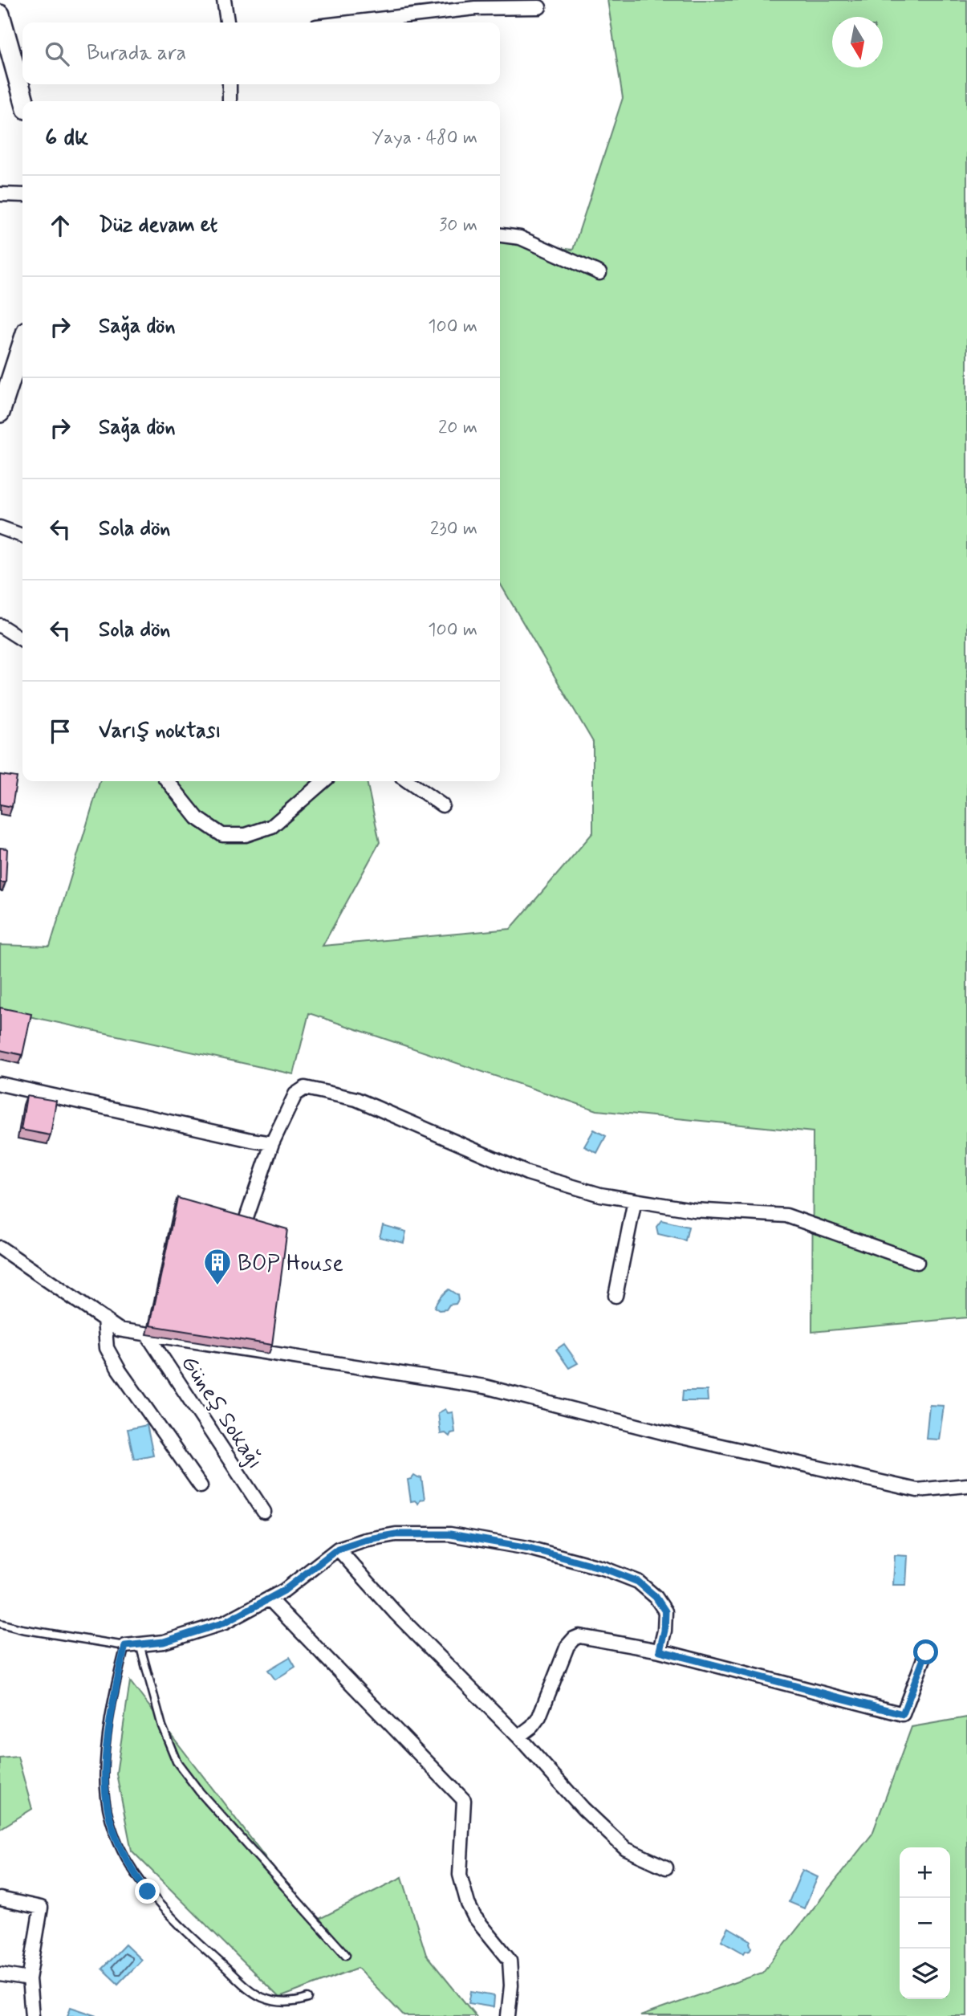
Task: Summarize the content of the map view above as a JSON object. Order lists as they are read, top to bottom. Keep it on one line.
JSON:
{"streets":{"street":["Güneş Sokağı"]},"places":{"building":["BOP House"]},"north":"bottom","page":{"search":"Burada ara","heading":["6 dk","Yaya · 480 m"],"list":[["Düz devam et","30 m"],["Sağa dön","100 m"],["Sağa dön","20 m"],["Sola dön","230 m"],["Sola dön","100 m"],"Varış noktası"],"map_buttons":["+","−"]}}
